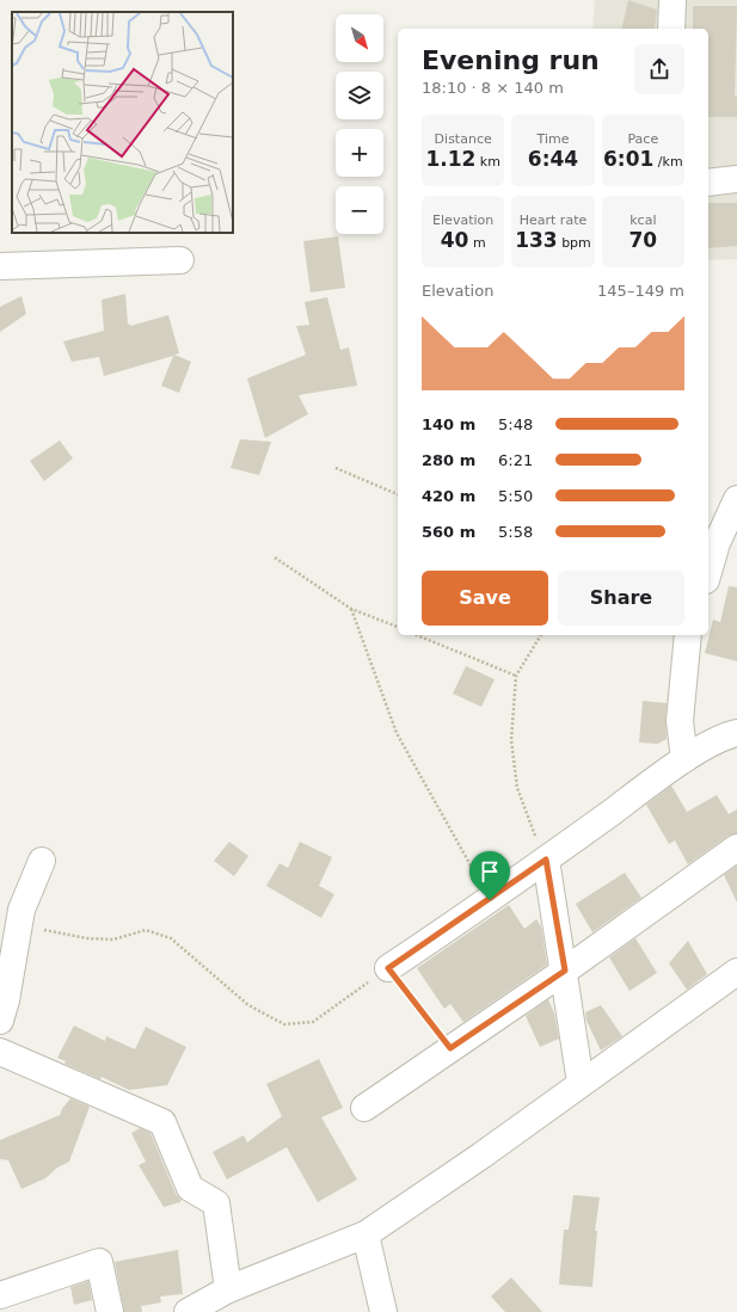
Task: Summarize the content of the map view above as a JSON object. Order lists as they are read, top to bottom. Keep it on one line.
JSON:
{"north":"bottom right","page":{"map_buttons":["+","−"],"heading":["Evening run","18:10 · 8 × 140 m"],"stats":[["Distance","1.12 km"],["Time","6:44"],["Pace","6:01 /km"],["Elevation","40 m"],["Heart rate","133 bpm"],["kcal","70"]],"chart":["Elevation","145–149 m"],"list":[{"name":"140 m","note":"5:48"},{"name":"280 m","note":"6:21"},{"name":"420 m","note":"5:50"},{"name":"560 m","note":"5:58"}],"buttons":["Save","Share"]}}
